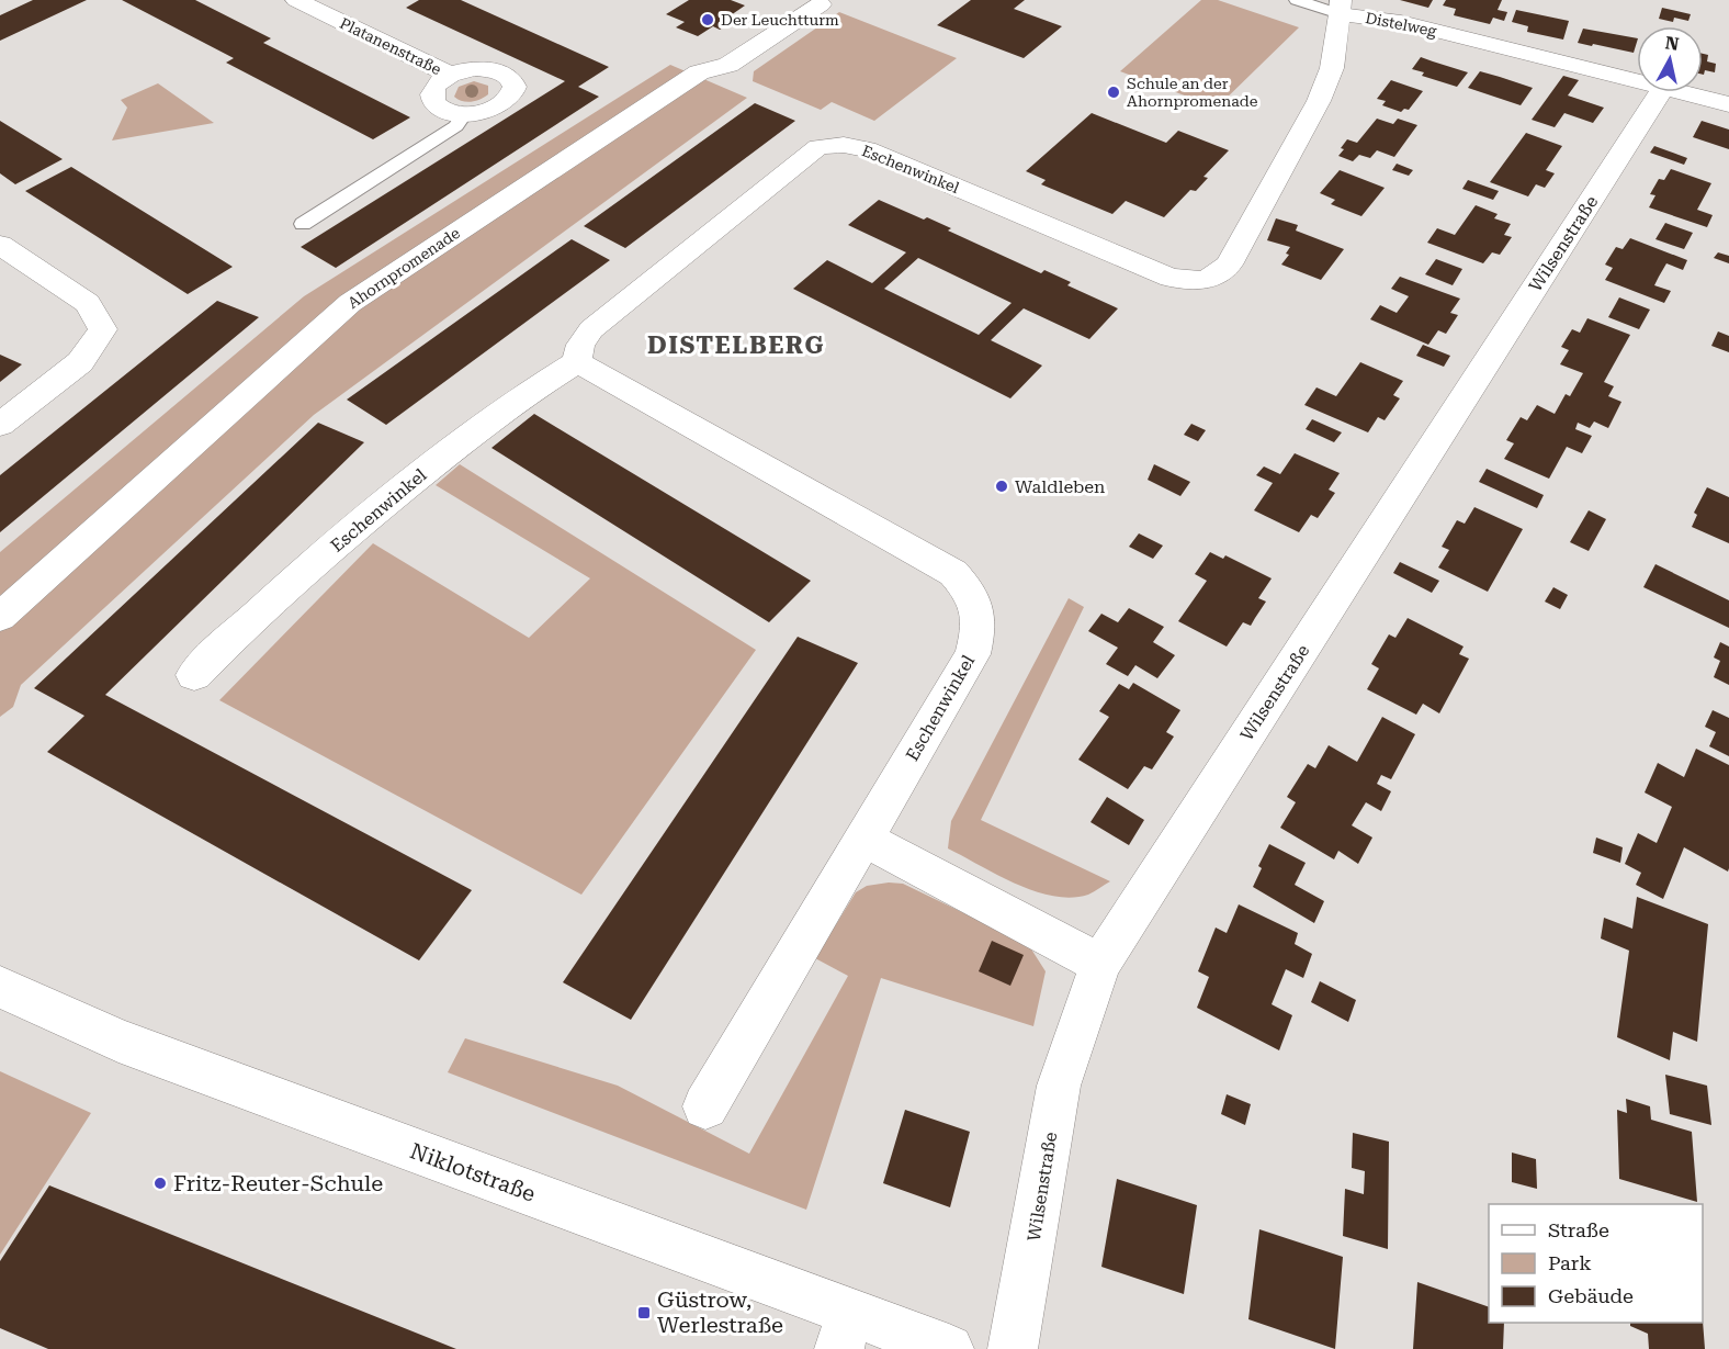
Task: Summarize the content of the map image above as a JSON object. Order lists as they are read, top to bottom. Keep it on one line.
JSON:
{"streets":{"street":["Distelweg","Platanenstraße","Eschenwinkel","Wilsenstraße","Ahornpromenade","Niklotstraße"]},"crossings":[["Distelweg","Eschenwinkel"]],"districts":["DISTELBERG"],"places":{"other":["Der Leuchtturm","Schule an der Ahornpromenade","Waldleben","Fritz-Reuter-Schule"],"transit":["Güstrow, Werlestraße"]},"legend":["Straße","Park","Gebäude"],"north":"top"}
